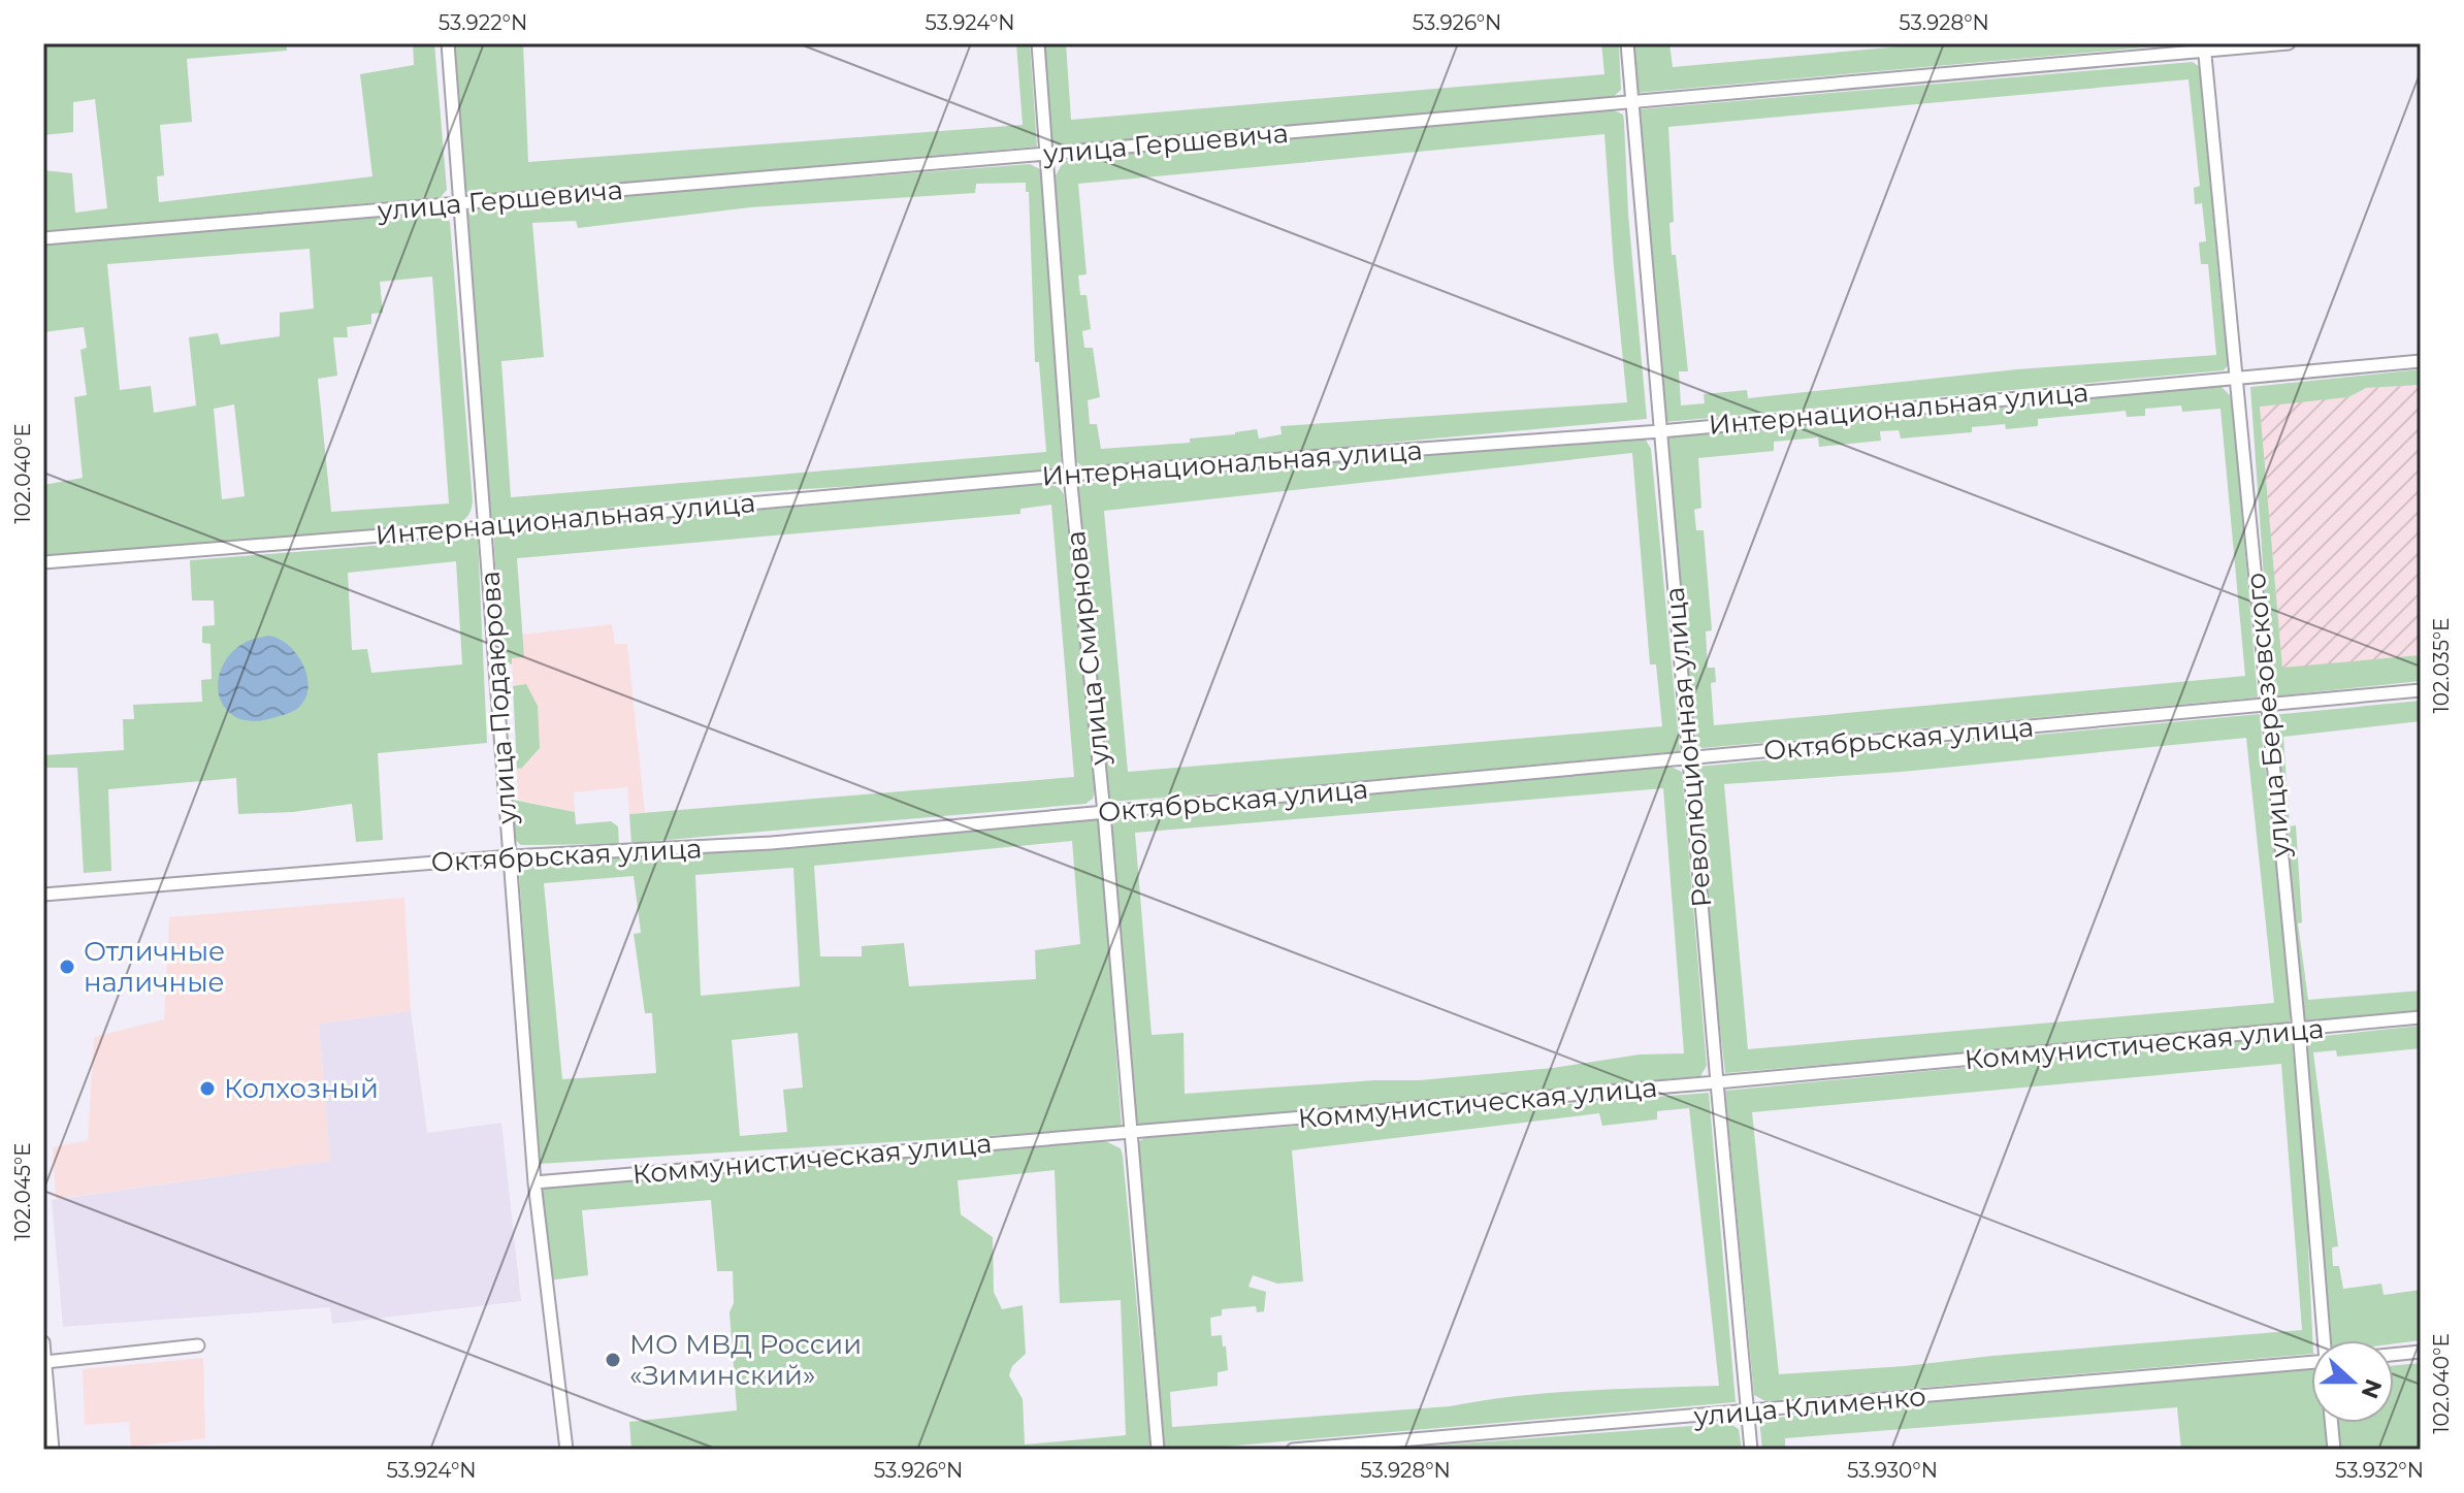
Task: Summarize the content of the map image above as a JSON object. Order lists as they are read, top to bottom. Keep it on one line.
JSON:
{"streets":{"street":["улица Гершевича","Интернациональная улица","улица Смирнова","улица Подаюрова","улица Березовского","Октябрьская улица","Революционная улица","Коммунистическая улица","улица Клименко"]},"crossings":[["улица Гершевича","улица Смирнова"],["улица Гершевича","улица Подаюрова"],["улица Гершевича","улица Березовского"],["улица Гершевича","Революционная улица"],["Интернациональная улица","улица Смирнова"],["Интернациональная улица","улица Подаюрова"],["Интернациональная улица","улица Березовского"],["Интернациональная улица","Революционная улица"],["улица Смирнова","Октябрьская улица"],["улица Смирнова","Коммунистическая улица"],["улица Подаюрова","Октябрьская улица"],["улица Подаюрова","Коммунистическая улица"],["улица Березовского","Октябрьская улица"],["улица Березовского","Коммунистическая улица"],["Октябрьская улица","Революционная улица"],["Революционная улица","Коммунистическая улица"],["Революционная улица","улица Клименко"]],"places":["Отличные наличные","Колхозный","МО МВД России «Зиминский»"],"north":"right","coordinates":["53.922°N","53.924°N","53.926°N","53.928°N","102.040°E","102.035°E","102.045°E","53.930°N","53.932°N"]}
